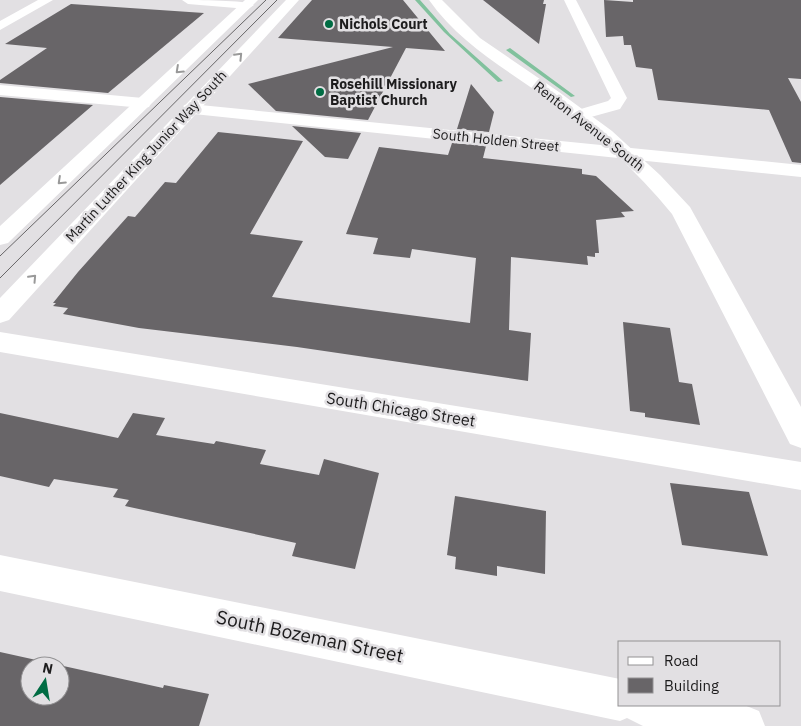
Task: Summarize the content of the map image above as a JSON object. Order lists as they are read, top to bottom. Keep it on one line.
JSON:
{"streets":{"street":["Renton Avenue South","South Holden Street","Martin Luther King Junior Way South","South Chicago Street","South Bozeman Street"]},"crossings":[["Renton Avenue South","South Holden Street"],["South Holden Street","Martin Luther King Junior Way South"]],"places":["Nichols Court","Rosehill Missionary Baptist Church"],"legend":["Road","Building"],"north":"top"}
